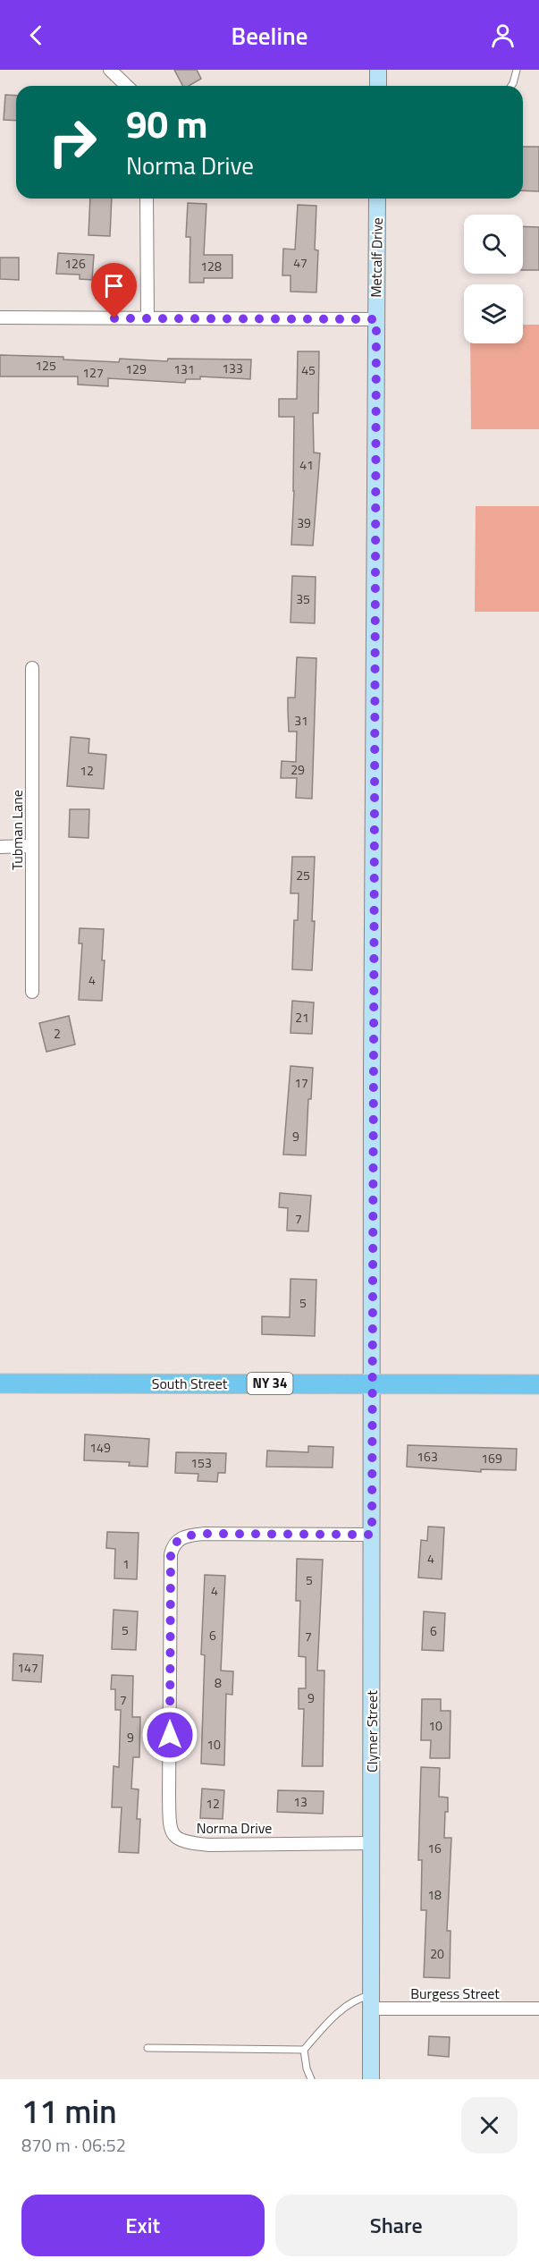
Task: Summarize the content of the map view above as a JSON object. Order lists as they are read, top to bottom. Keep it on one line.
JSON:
{"streets":{"main road":["South Street","NY 34"],"street":["Metcalf Drive","Tubman Lane","Clymer Street","Norma Drive","Burgess Street"]},"crossings":[["Metcalf Drive","South Street"],["Metcalf Drive","Clymer Street"],["South Street","Clymer Street"],["Clymer Street","Norma Drive"],["Clymer Street","Burgess Street"]],"house_numbers":["47","126","128","125","133","129","131","45","127","41","39","35","31","29","12","25","4","21","2","17","9","7","5","149","163","169","153","4","1","5","4","5","6","6","7","147","8","9","7","10","9","10","13","12","16","18","20"],"page":{"header":"Beeline","turn":["90 m","Norma Drive"],"heading":["11 min","870 m · 06:52"],"buttons":["Exit","Share"]}}
